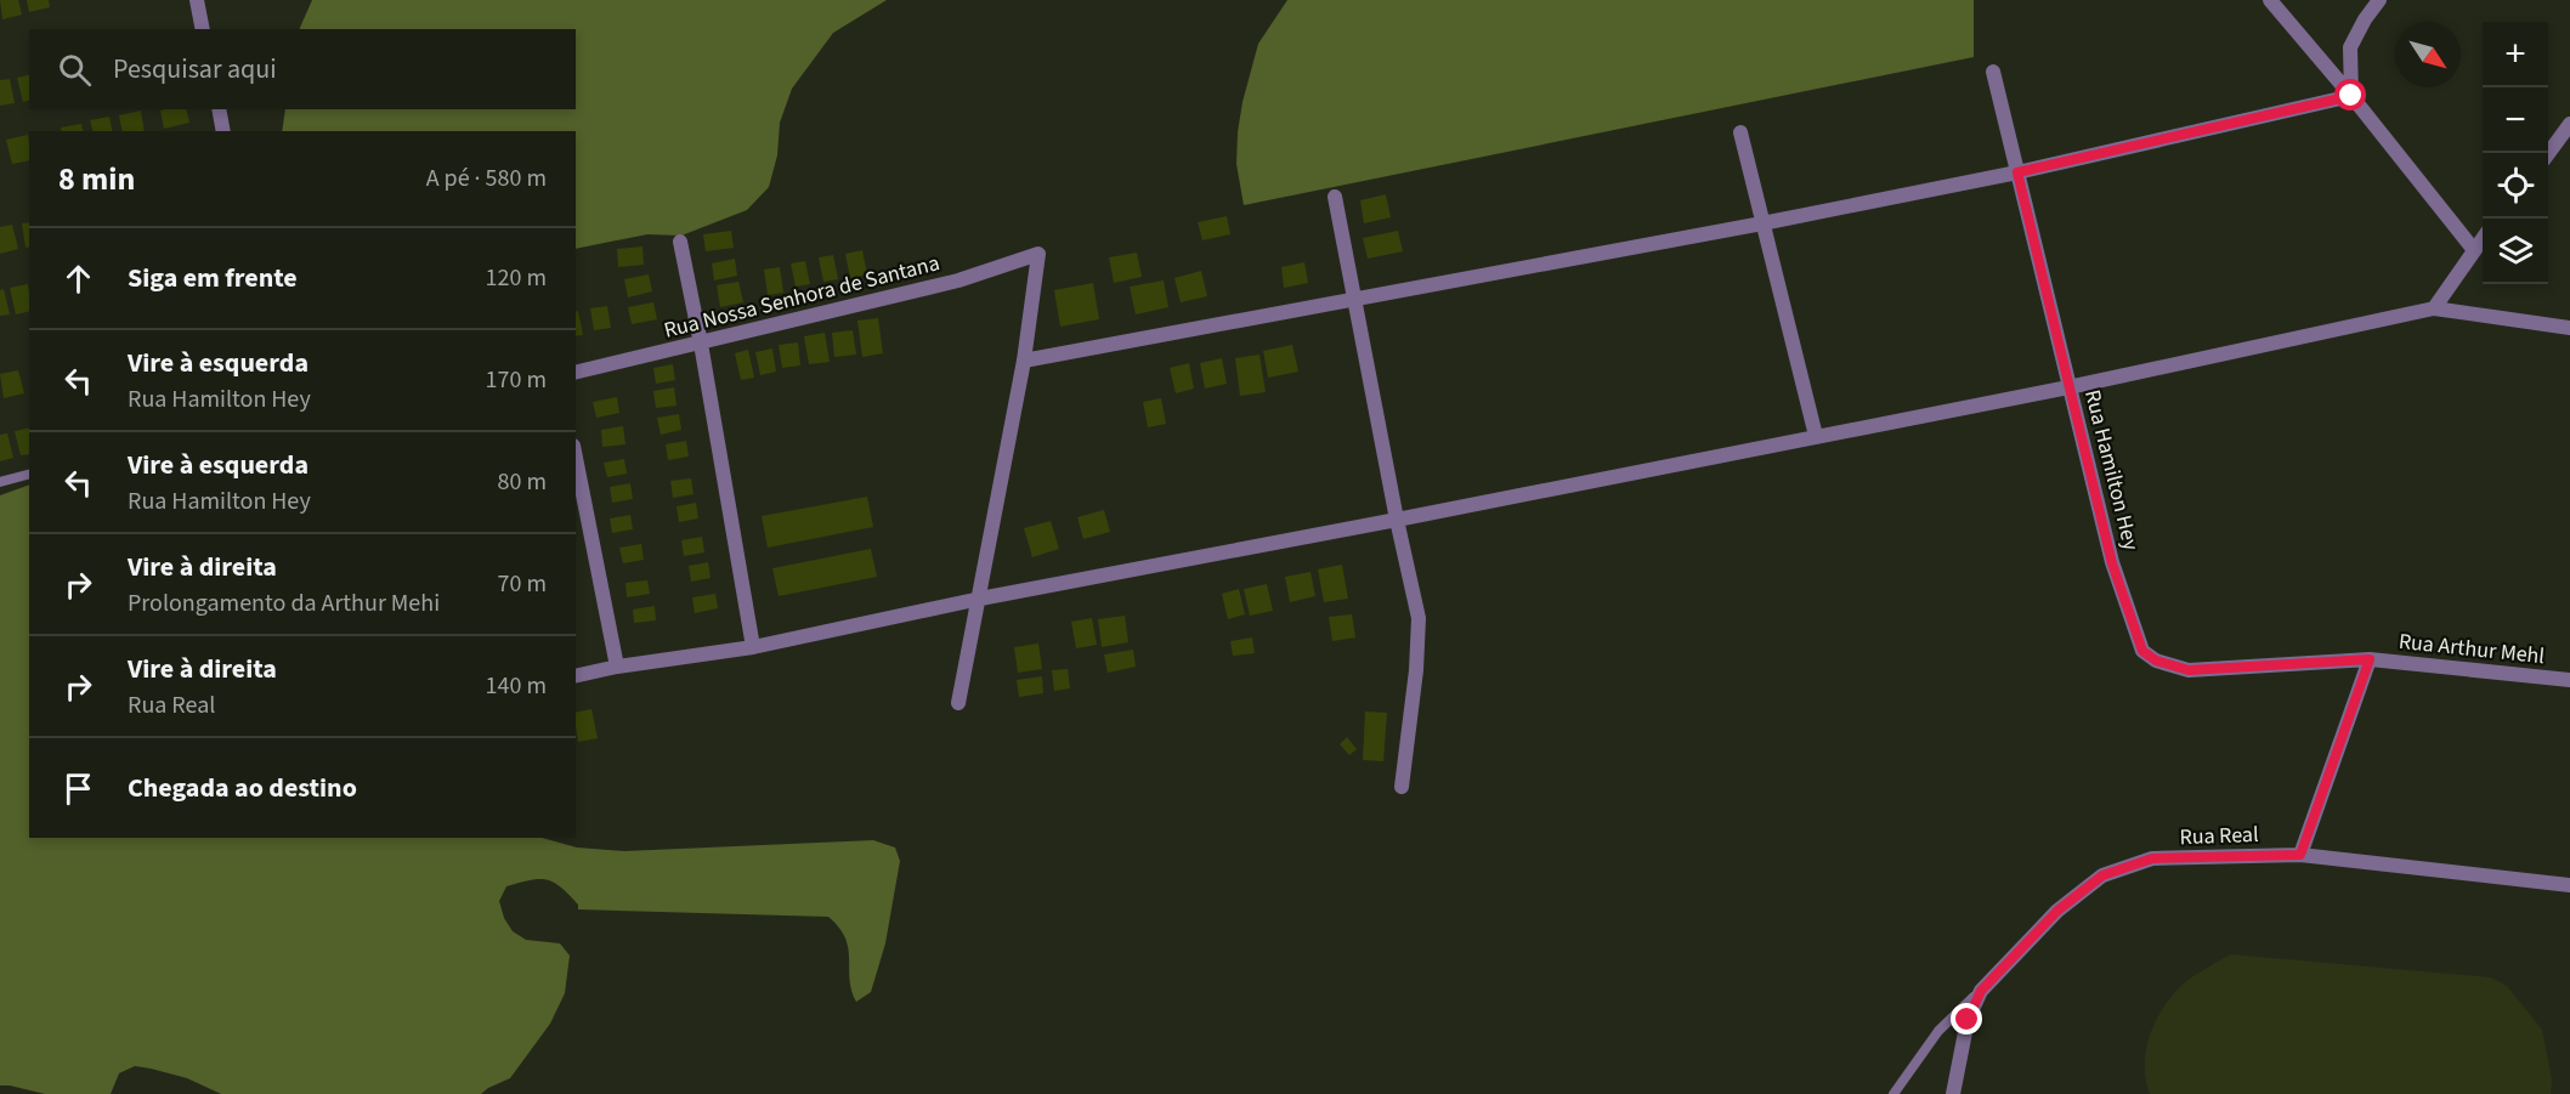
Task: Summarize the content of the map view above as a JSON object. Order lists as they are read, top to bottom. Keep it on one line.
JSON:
{"streets":{"street":["Rua Nossa Senhora de Santana","Rua Hamilton Hey","Rua Arthur Mehl","Rua Real"]},"crossings":[["Rua Hamilton Hey","Rua Arthur Mehl"]],"north":"bottom right","page":{"map_buttons":["+","−"],"search":"Pesquisar aqui","heading":["8 min","A pé · 580 m"],"list":[["Siga em frente","120 m"],["Vire à esquerda","Rua Hamilton Hey","170 m"],["Vire à esquerda","Rua Hamilton Hey","80 m"],["Vire à direita","Prolongamento da Arthur Mehi","70 m"],["Vire à direita","Rua Real","140 m"],"Chegada ao destino"]}}
